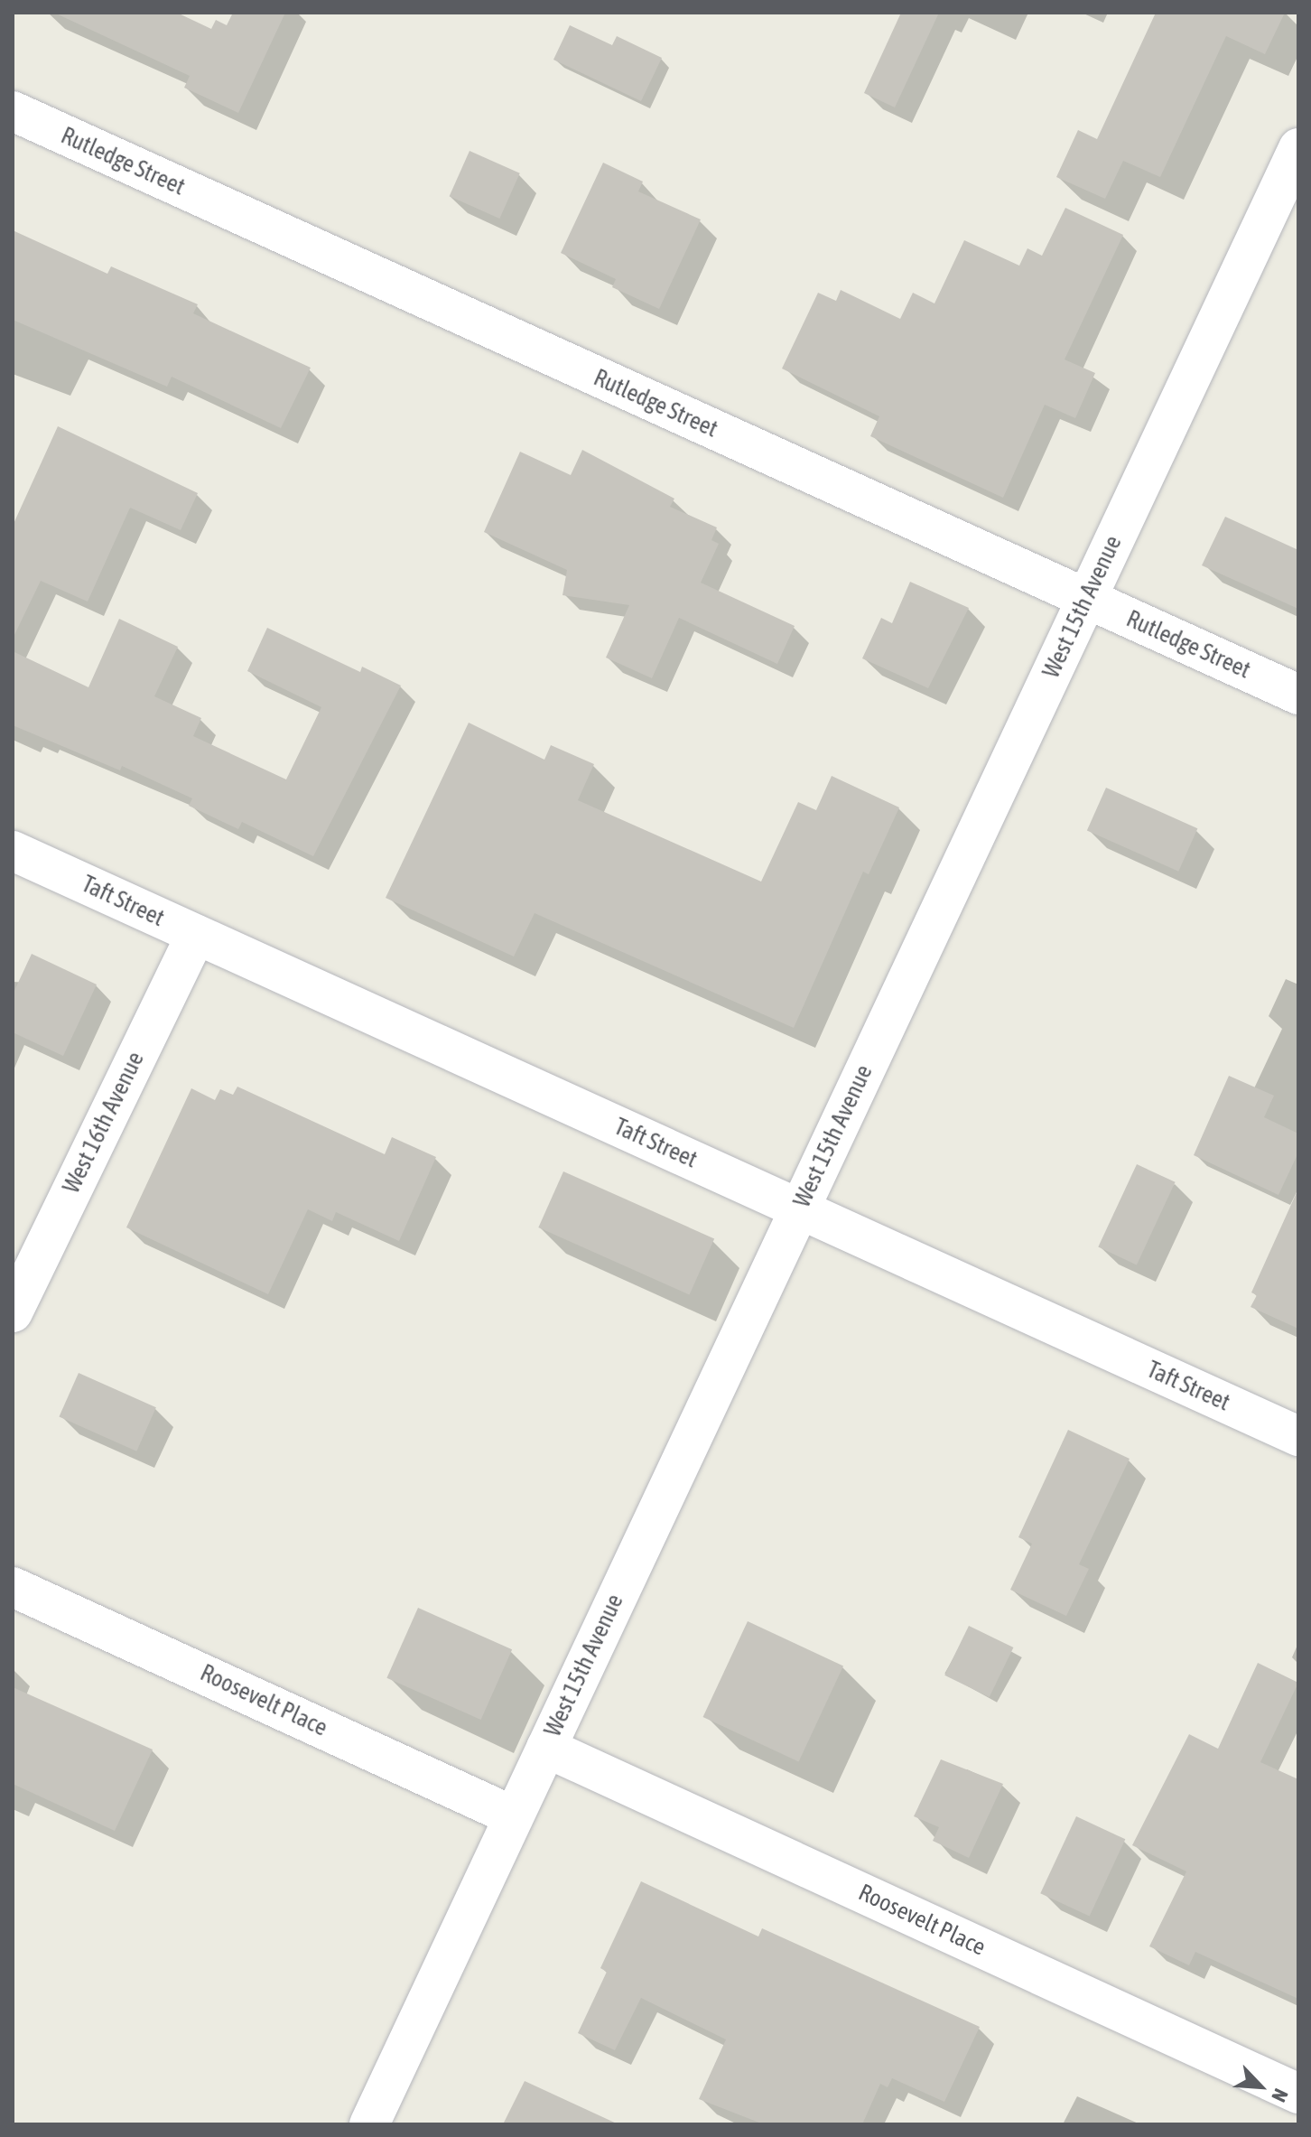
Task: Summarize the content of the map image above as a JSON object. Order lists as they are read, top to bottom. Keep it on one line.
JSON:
{"streets":{"street":["Rutledge Street","West 15th Avenue","Taft Street","West 16th Avenue","Roosevelt Place"]},"crossings":[["Rutledge Street","West 15th Avenue"],["West 15th Avenue","Taft Street"],["West 15th Avenue","Roosevelt Place"],["Taft Street","West 16th Avenue"]],"north":"bottom right"}
